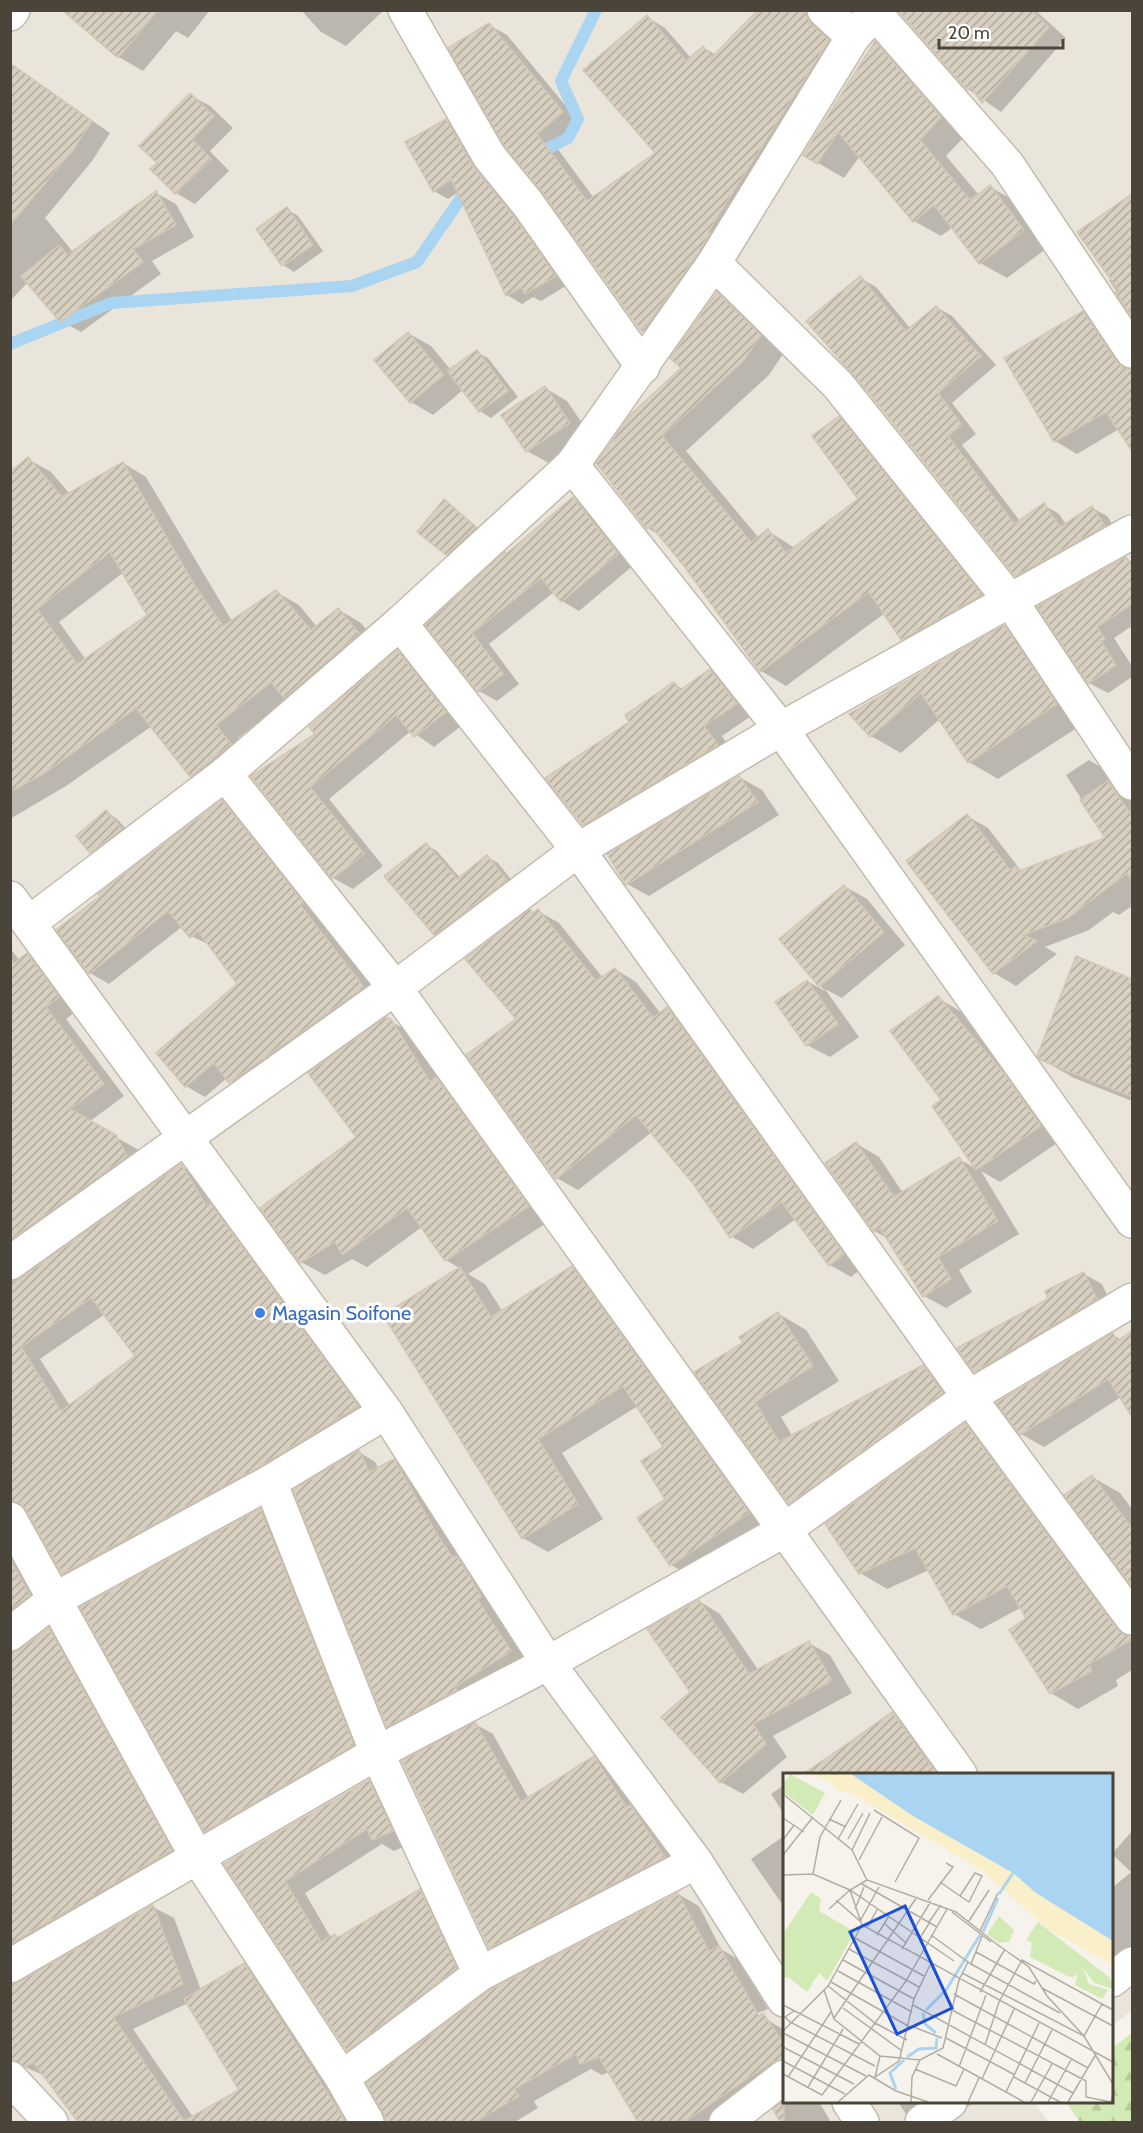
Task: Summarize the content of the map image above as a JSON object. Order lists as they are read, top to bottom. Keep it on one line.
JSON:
{"places":["Magasin Soifone"],"scale_bar":"20 m"}
